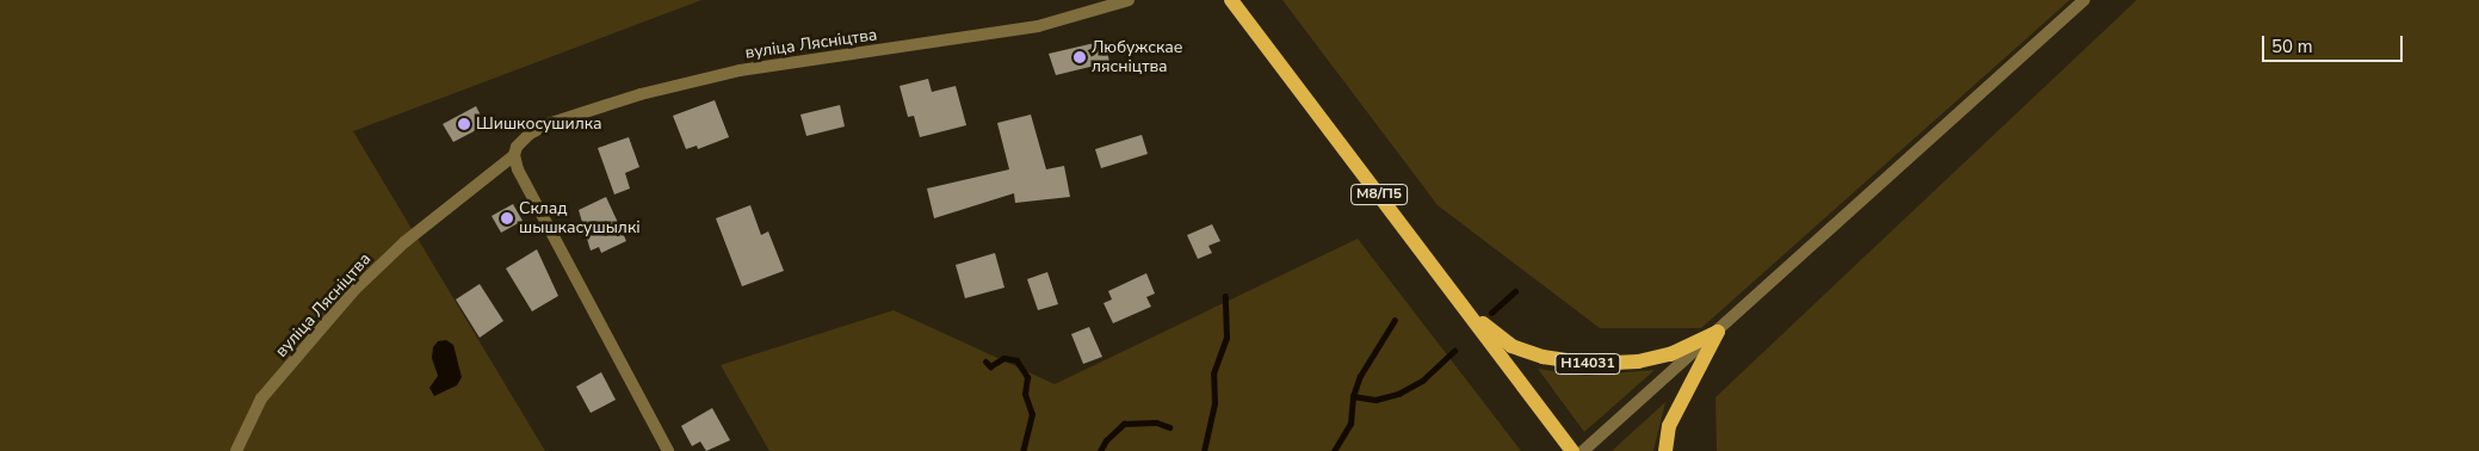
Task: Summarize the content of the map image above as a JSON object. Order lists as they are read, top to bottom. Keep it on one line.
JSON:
{"streets":{"main road":["М8/П5","Н14031"],"street":["вуліца Лясніцтва"]},"crossings":[["М8/П5","Н14031"]],"places":["Любужскае лясніцтва","Шишкосушилка","Склад шышкасушылкі"],"scale_bar":"50 m"}
